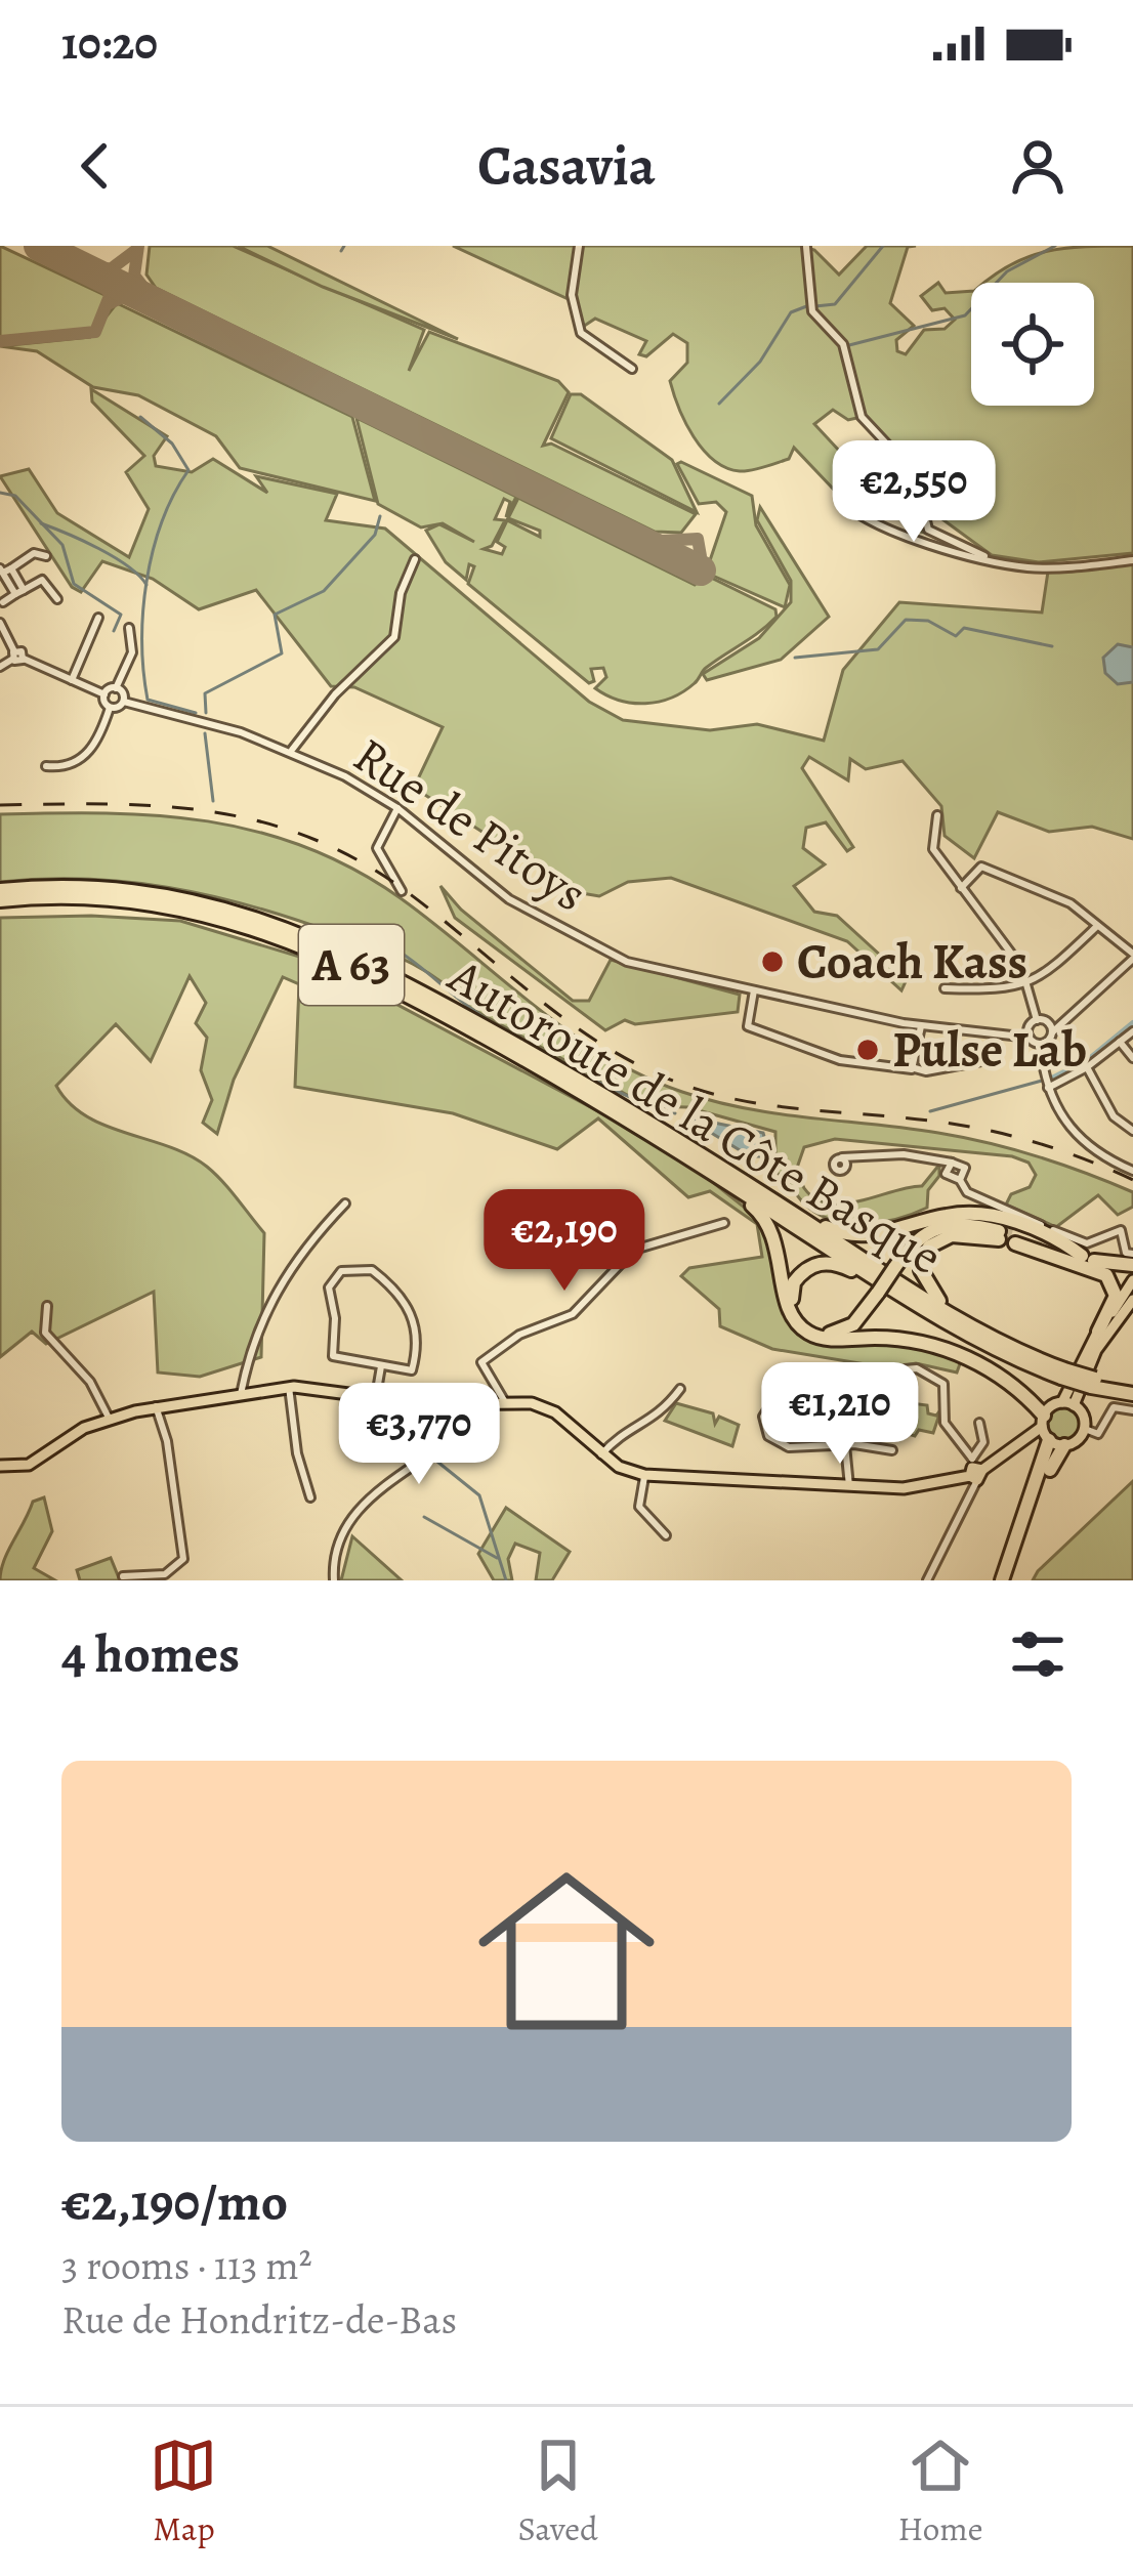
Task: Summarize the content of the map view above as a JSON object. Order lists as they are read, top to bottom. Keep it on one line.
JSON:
{"streets":{"highway":["A 63","Autoroute de la Côte Basque"],"street":["Rue de Pitoys"]},"places":["Coach Kass","Pulse Lab"],"page":{"status":"10:20","header":"Casavia","price":["€2,550","€2,190","€1,210","€3,770"],"heading":"4 homes","list":[{"name":"€2,190/mo","note":"3 rooms · 113 m² · Rue de Hondritz-de-Bas"}],"tabs":["Map","Saved","Home"]}}
